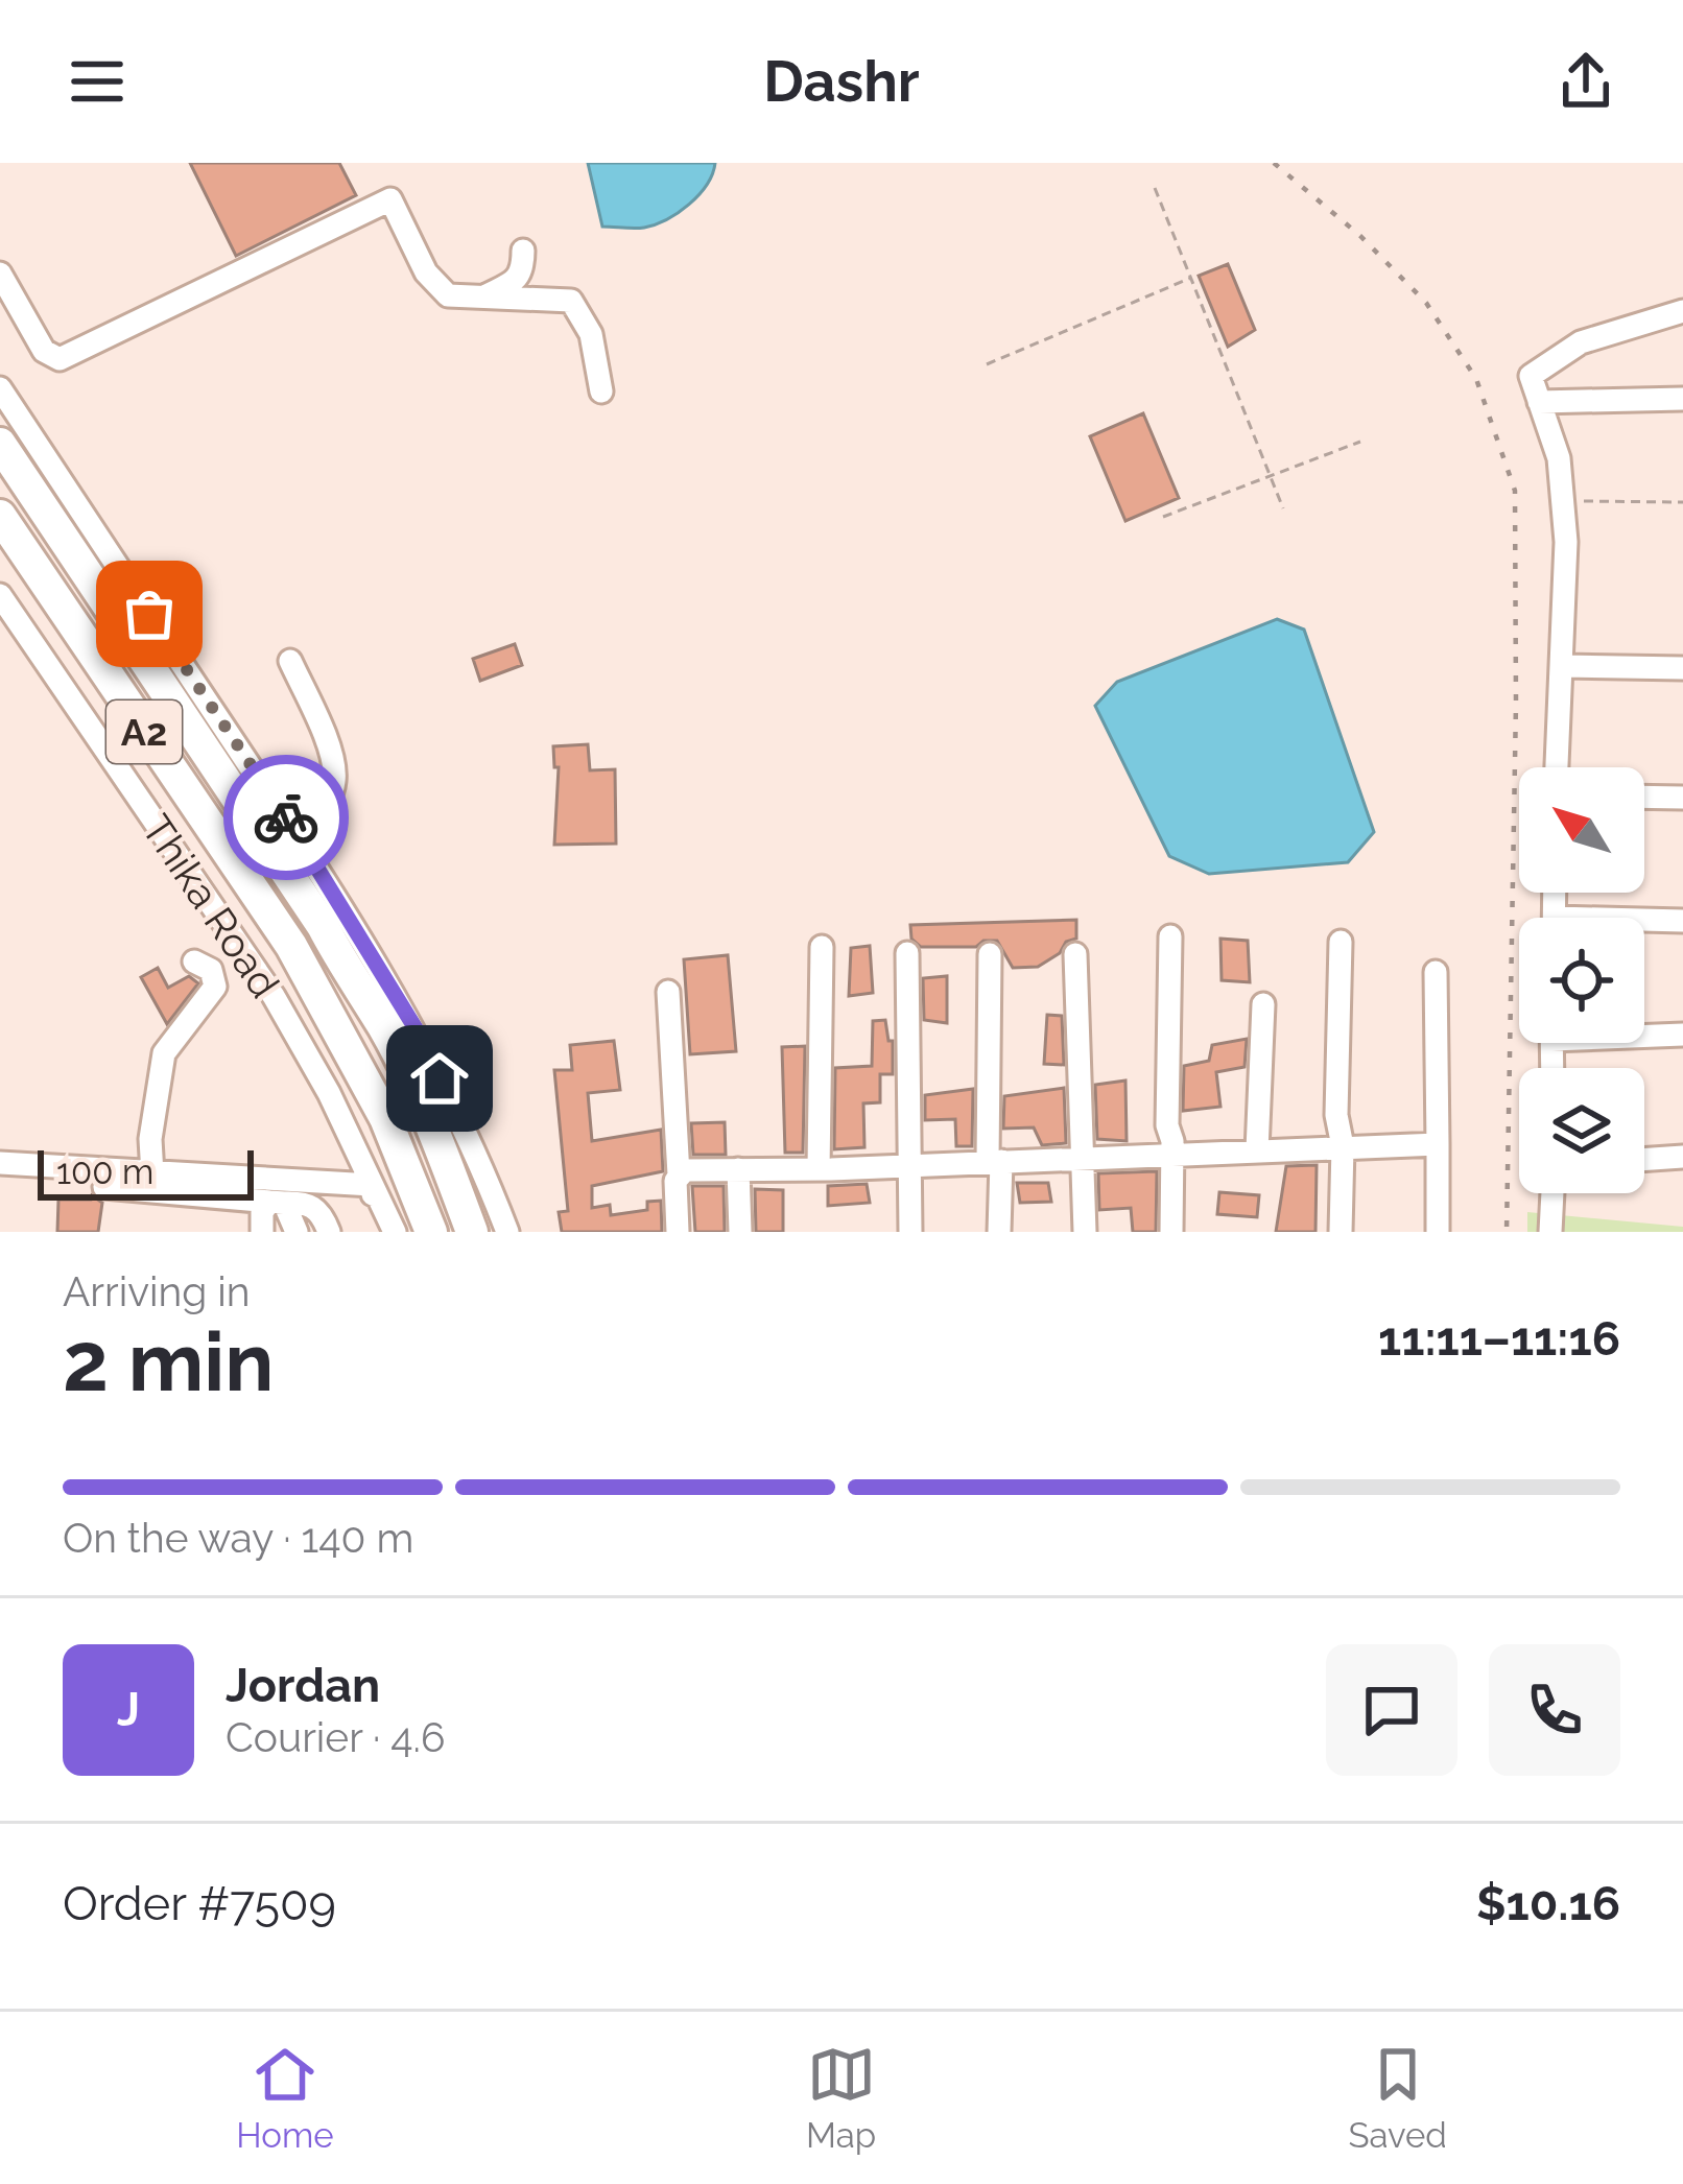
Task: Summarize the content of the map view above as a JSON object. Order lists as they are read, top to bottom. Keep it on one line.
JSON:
{"streets":{"highway":["A2","Thika Road"]},"scale_bar":"100 m","north":"top left","page":{"header":"Dashr","scale":"100 m","heading":["2 min","Arriving in","11:11–11:16"],"panel":["Jordan","Courier · 4.6","Order #7509","$10.16"],"bar":"On the way · 140 m","round":"J","tabs":["Home","Map","Saved"]}}
